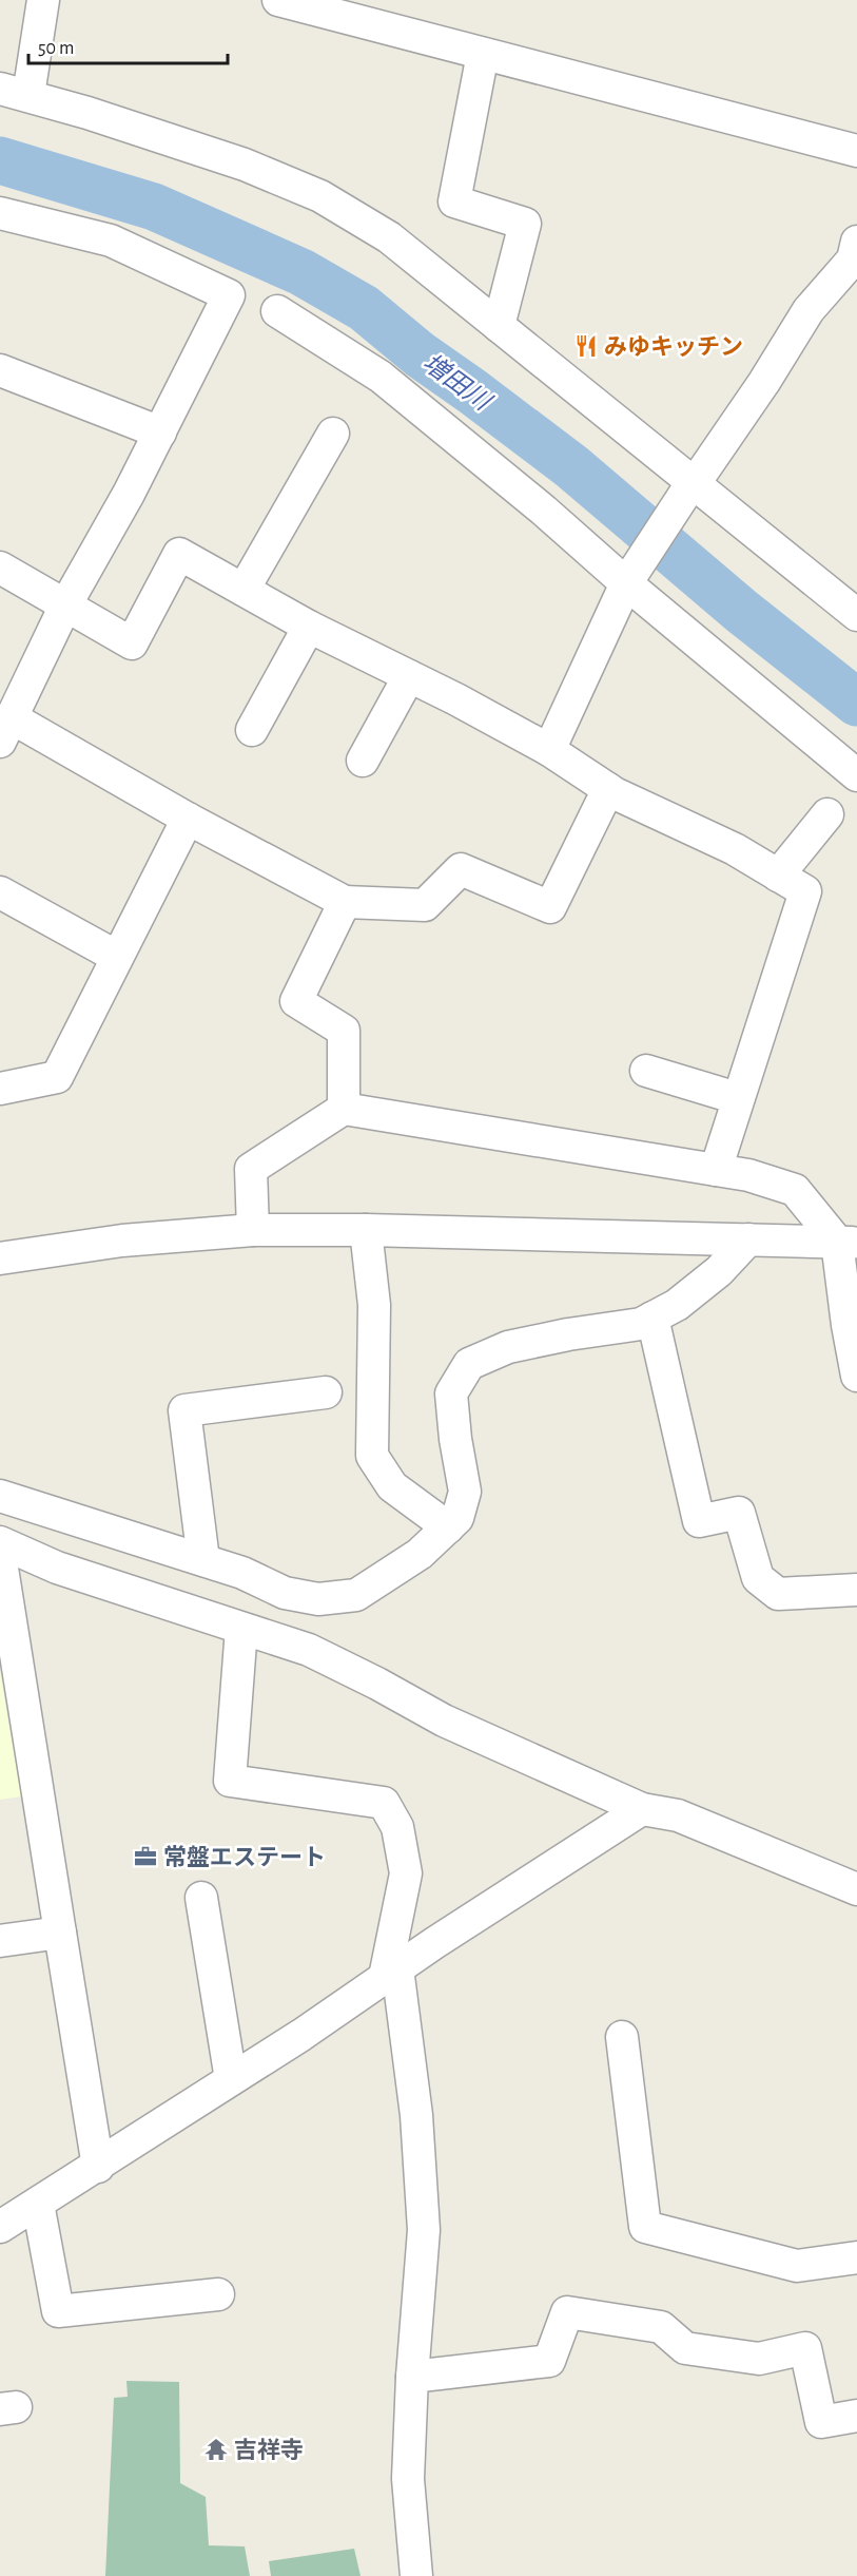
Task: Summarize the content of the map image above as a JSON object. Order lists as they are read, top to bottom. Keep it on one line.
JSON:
{"water":["増田川"],"places":{"restaurant":["みゆキッチン"],"office":["常盤エステート"],"temple":["吉祥寺"]},"scale_bar":"50 m"}
